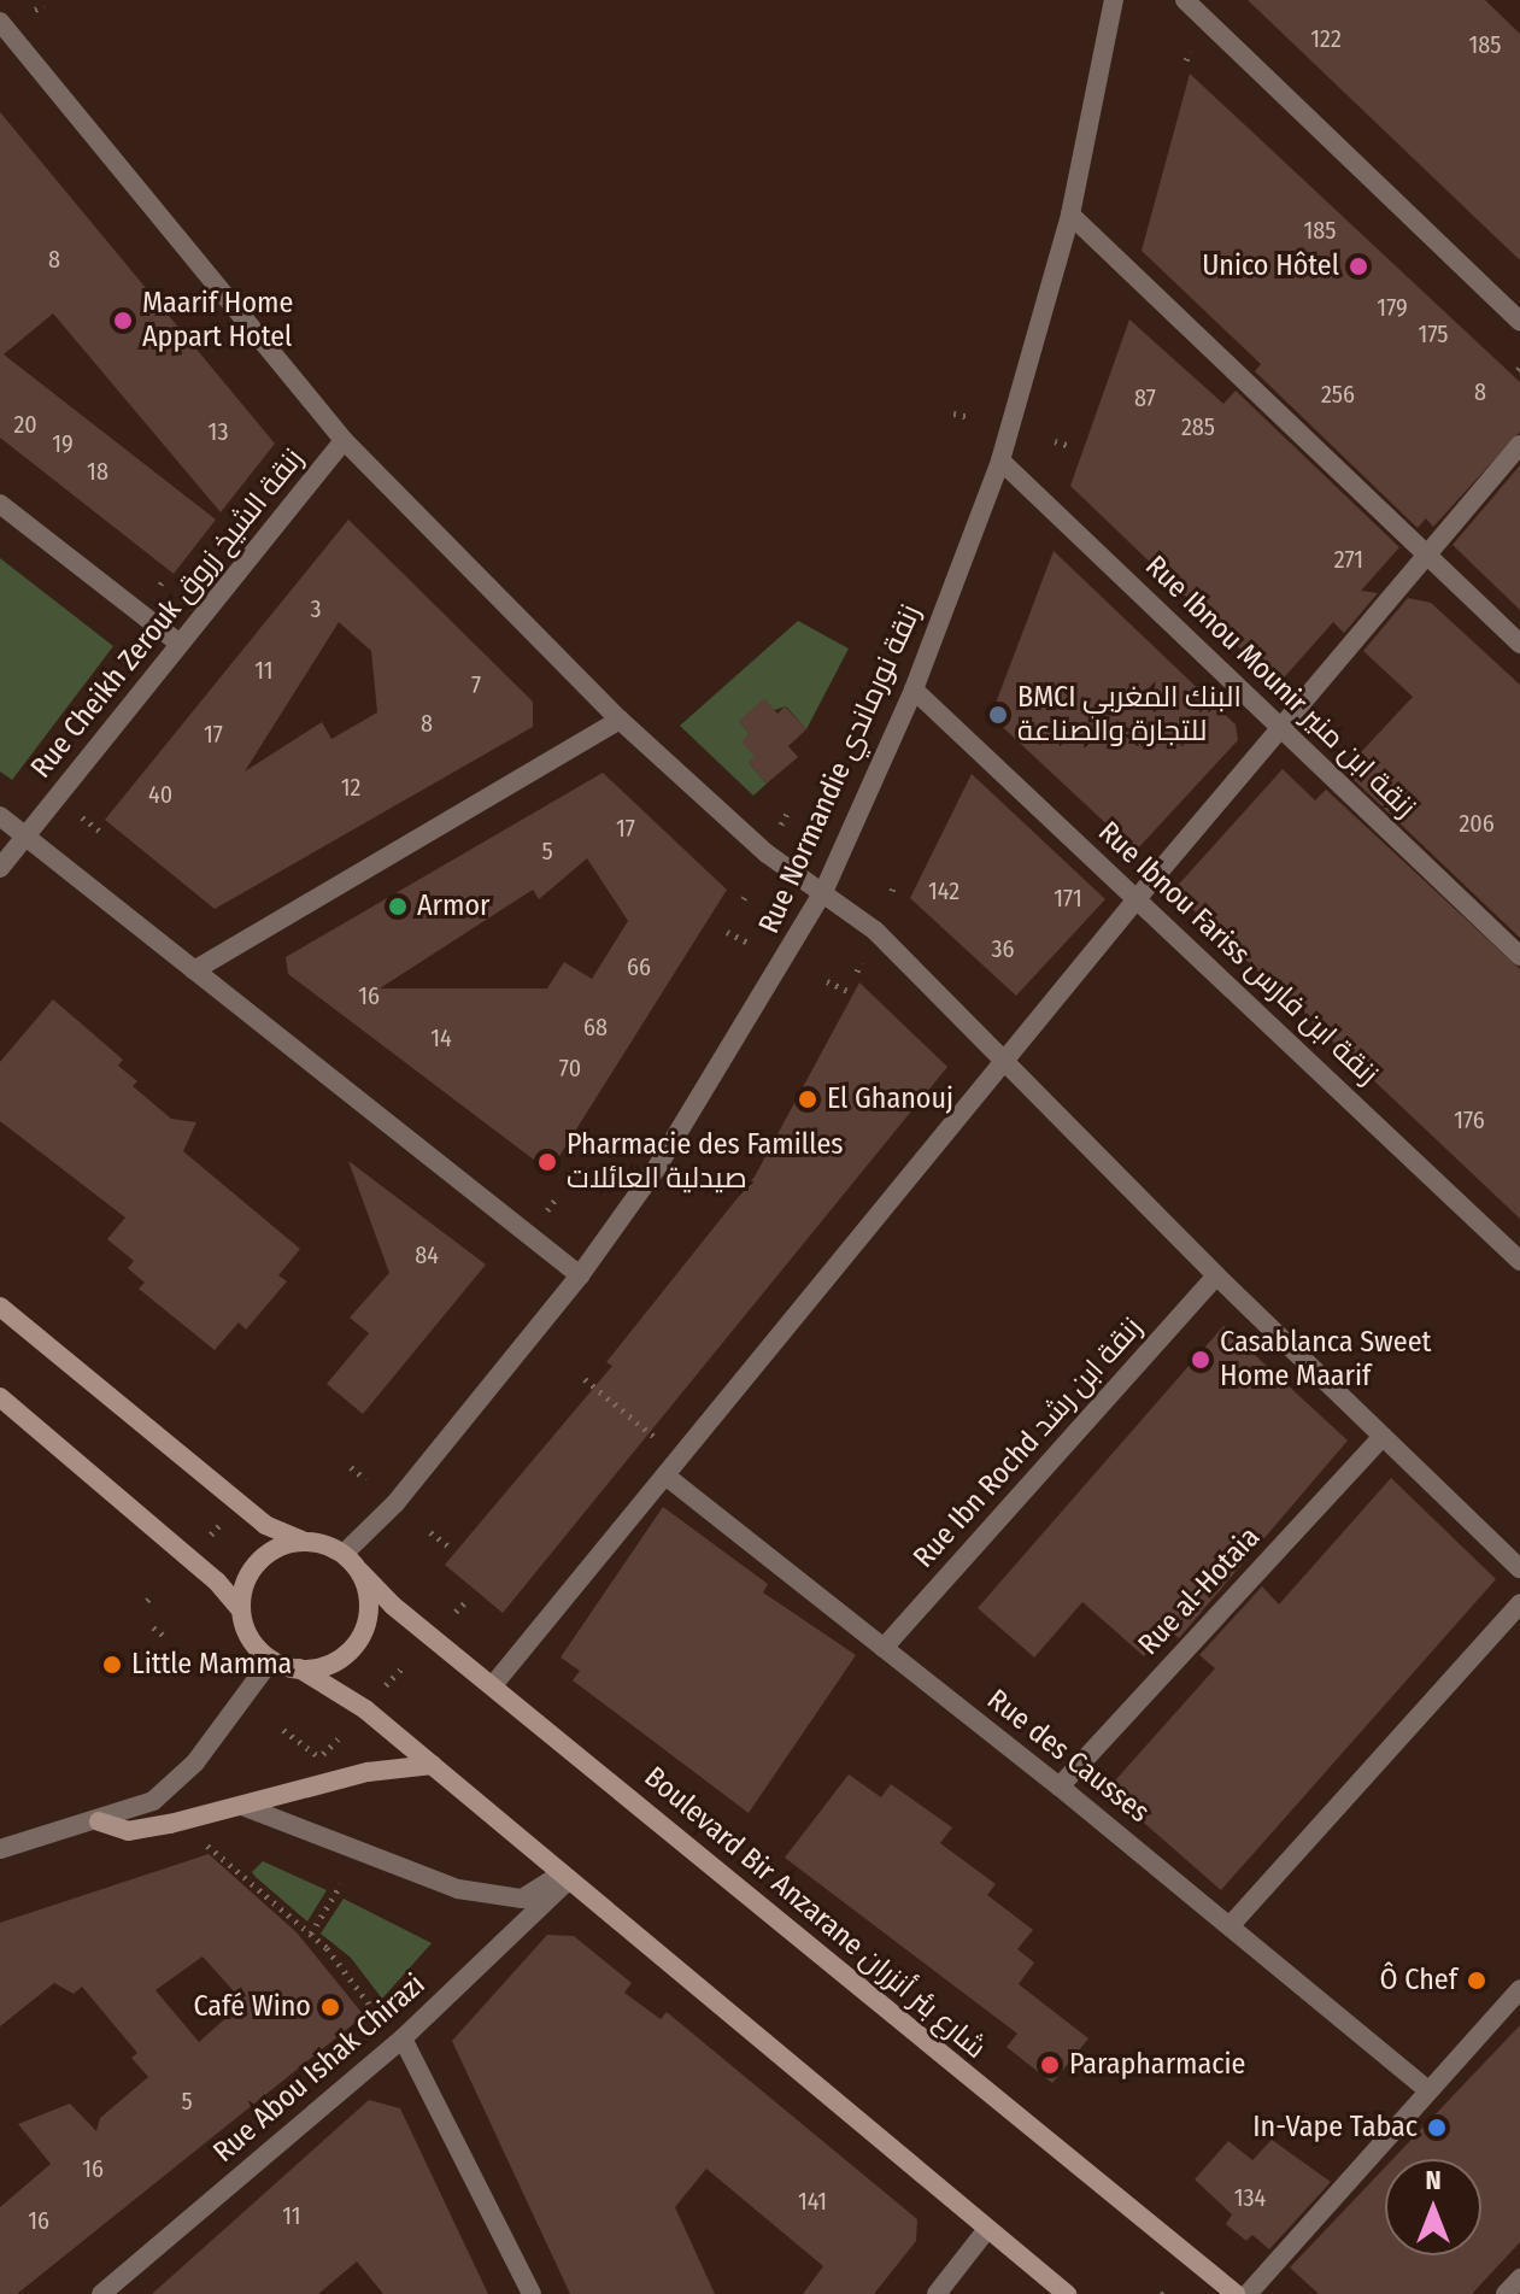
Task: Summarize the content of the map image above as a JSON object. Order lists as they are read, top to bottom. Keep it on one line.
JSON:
{"streets":{"main road":["Boulevard Bir Anzarane شارع بئر أنزران"],"street":["Rue Cheikh Zerouk زنقة الشيخ زروق","Rue Ibnou Mounir زنقة ابن منير","Rue Normandie زنقة نورماندي","Rue Ibnou Fariss زنقة ابن فارس","Rue Ibn Rochd زنقة ابن رشد","Rue al-Hotaia","Rue des Causses","Rue Abou Ishak Chirazi"]},"crossings":[["Rue Ibnou Mounir زنقة ابن منير","Rue Normandie زنقة نورماندي"],["Rue Normandie زنقة نورماندي","Rue Ibnou Fariss زنقة ابن فارس"],["Rue Normandie زنقة نورماندي","Boulevard Bir Anzarane شارع بئر أنزران"],["Rue Ibn Rochd زنقة ابن رشد","Rue des Causses"],["Rue al-Hotaia","Rue des Causses"]],"places":["Unico Hôtel","Maarif Home Appart Hotel","BMCI البنك المغربي للتجارة والصناعة","Armor","El Ghanouj","Pharmacie des Familles صيدلية العائلات","Casablanca Sweet Home Maarif","Little Mamma","Ô Chef","Café Wino","Parapharmacie","In-Vape Tabac"],"house_numbers":["122","185","185","8","179","175","8","256","87","20","285","13","19","18","271","3","11","7","8","17","12","40","206","17","5","142","171","36","66","16","68","14","70","176","84","5","16","134","141","11","16"],"north":"top"}
